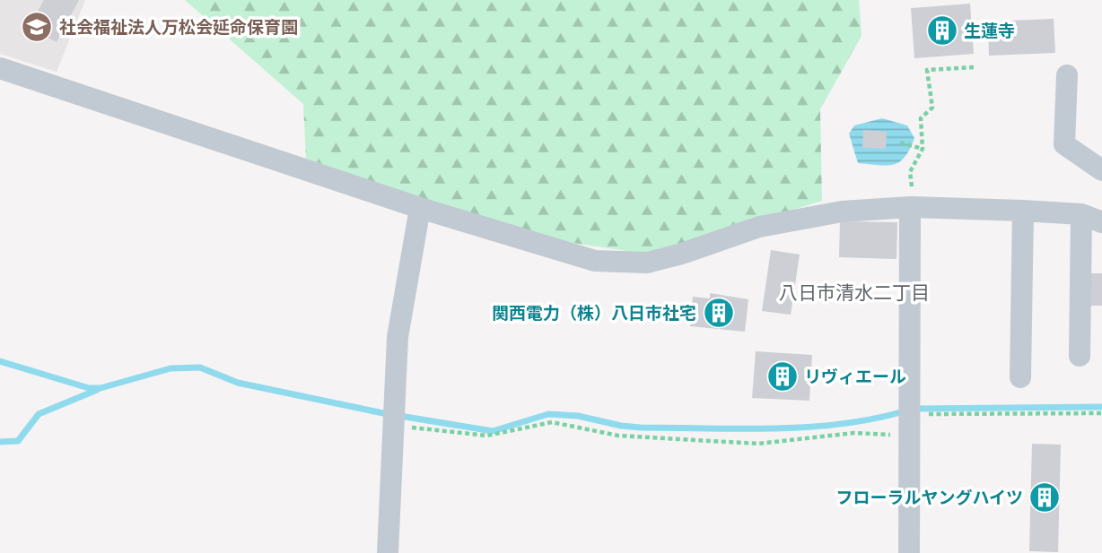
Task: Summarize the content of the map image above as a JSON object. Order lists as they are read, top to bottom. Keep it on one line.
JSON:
{"districts":["八日市清水二丁目"],"places":{"school or university":["社会福祉法人万松会延命保育園"],"building":["生蓮寺","関西電力（株）八日市社宅","リヴィエール","フローラルヤングハイツ"]}}
